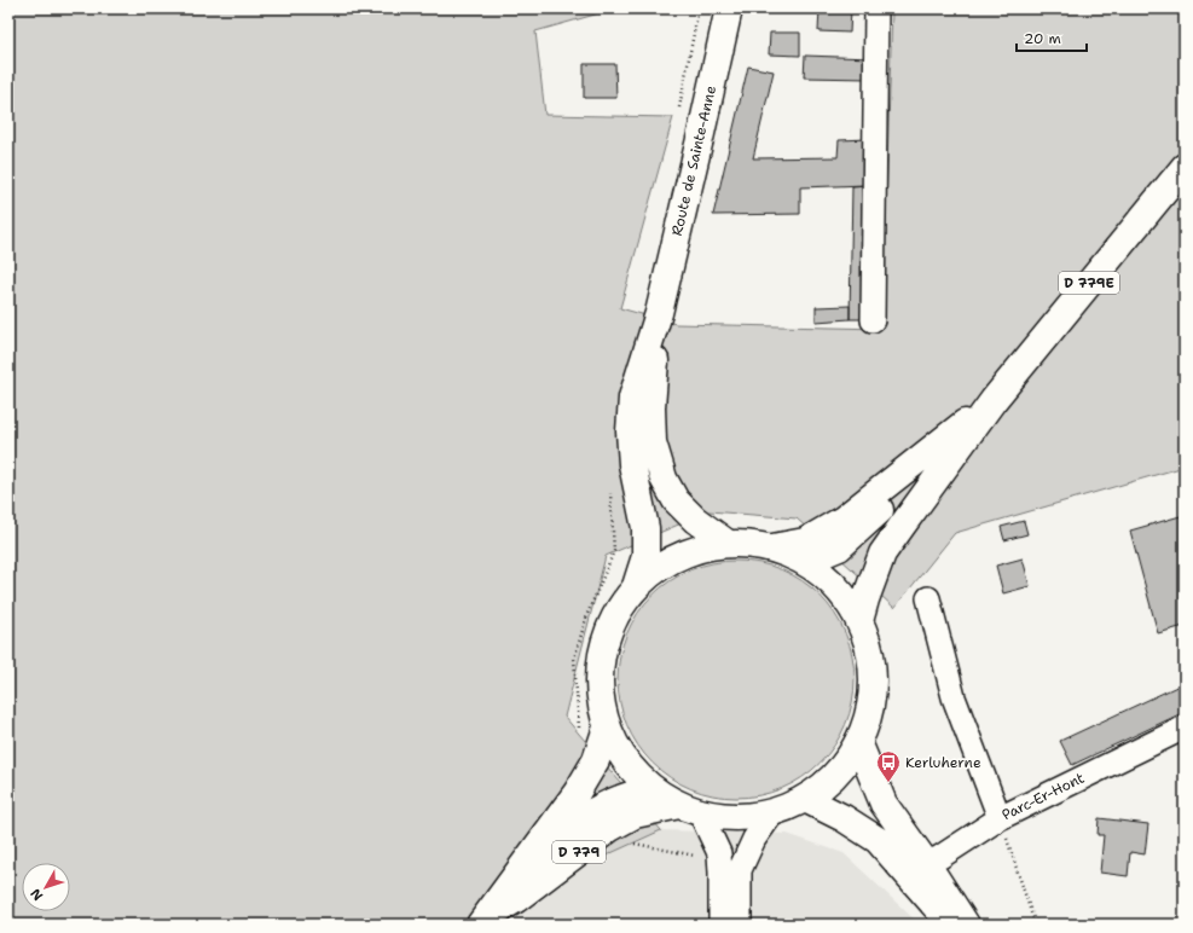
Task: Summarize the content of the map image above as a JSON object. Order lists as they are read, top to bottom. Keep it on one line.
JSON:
{"streets":{"main road":["Route de Sainte-Anne","D 779E","D 779"],"street":["Parc-Er-Hont"]},"places":{"bus stop":["Kerluherne"]},"scale_bar":"20 m","north":"bottom left"}
